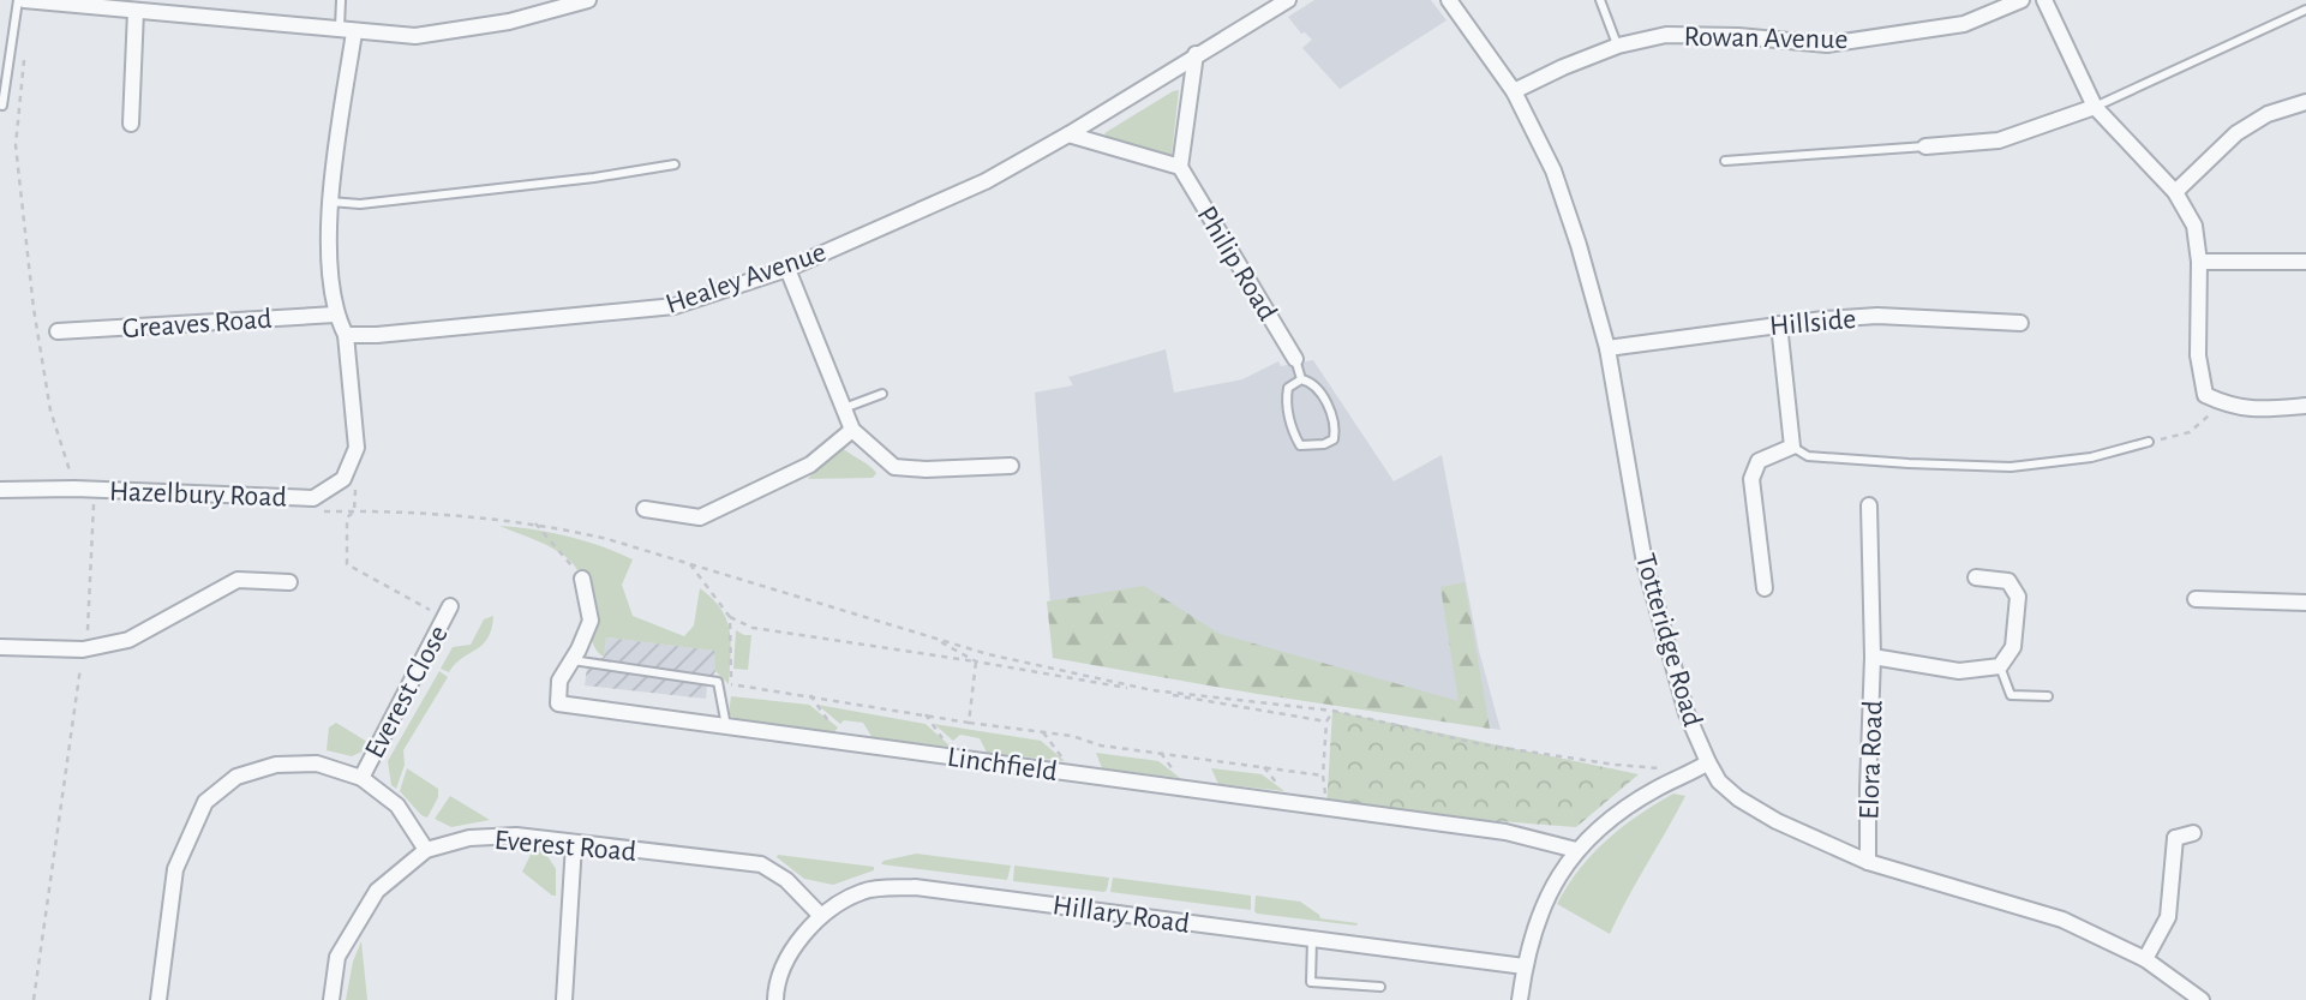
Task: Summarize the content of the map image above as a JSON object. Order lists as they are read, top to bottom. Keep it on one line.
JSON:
{"streets":{"street":["Rowan Avenue","Philip Road","Healey Avenue","Hillside","Greaves Road","Hazelbury Road","Totteridge Road","Everest Close","Elora Road","Linchfield","Everest Road","Hillary Road"]},"crossings":[["Rowan Avenue","Totteridge Road"],["Healey Avenue","Hazelbury Road"],["Hillside","Totteridge Road"],["Totteridge Road","Elora Road"],["Everest Road","Hillary Road"]]}
